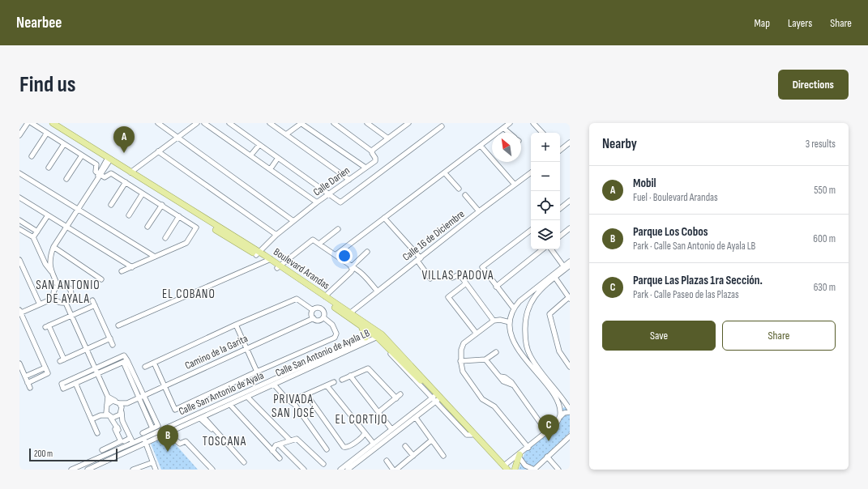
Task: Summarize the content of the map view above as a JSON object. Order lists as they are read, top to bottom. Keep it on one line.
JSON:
{"streets":{"main road":["Boulevard Arandas"],"street":["Calle Darien","Calle 16 de Diciembre","Camino de la Garita","Calle San Antonio de Ayala LB","Calle San Antonio de Ayala"]},"crossings":[["Calle Darien","Boulevard Arandas"],["Calle 16 de Diciembre","Boulevard Arandas"],["Boulevard Arandas","Calle San Antonio de Ayala LB"],["Boulevard Arandas","Calle San Antonio de Ayala"],["Calle San Antonio de Ayala LB","Calle San Antonio de Ayala"]],"districts":["VILLAS PADOVA","SAN ANTONIO DE AYALA","EL COBANO","PRIVADA SAN JOSÉ","EL CORTIJO","TOSCANA"],"scale_bar":"200 m","north":"top left","page":{"header":"Nearbee","nav":["Map","Layers","Share"],"buttons":["Directions",["Save","Share"]],"title":"Find us","heading":["Nearby","3 results"],"pins":["A","C","B"],"map_buttons":["+","−"],"list":[{"mark":"A","name":"Mobil","note":"Fuel · Boulevard Arandas","value":"550 m"},{"mark":"B","name":"Parque Los Cobos","note":"Park · Calle San Antonio de Ayala LB","value":"600 m"},{"mark":"C","name":"Parque Las Plazas 1ra Sección.","note":"Park · Calle Paseo de las Plazas","value":"630 m"}],"scale":"200 m"}}
